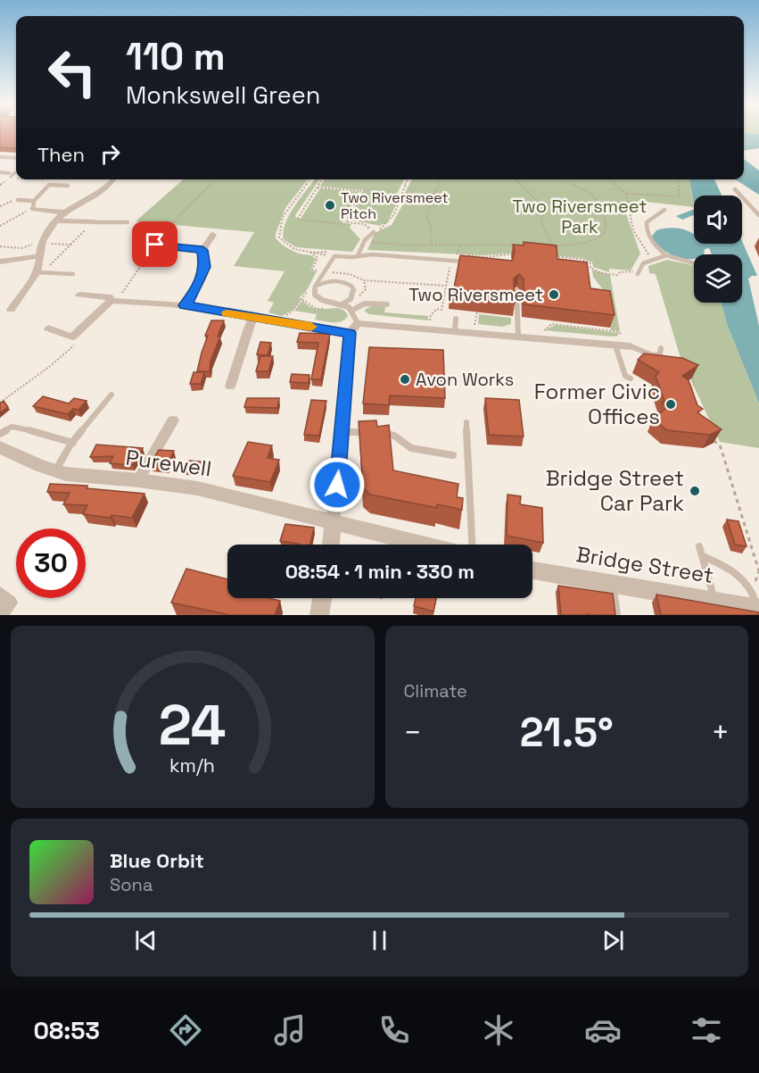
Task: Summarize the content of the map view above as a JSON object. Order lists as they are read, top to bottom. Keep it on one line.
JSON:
{"streets":{"street":["Purewell","Bridge Street"]},"parks":["Two Riversmeet Park"],"places":["Two Riversmeet Pitch","Two Riversmeet","Avon Works","Former Civic Offices","Bridge Street Car Park"],"page":{"turn":["110 m","Monkswell Green"],"then":"Then","limit":"30","trip":"08:54 · 1 min · 330 m","tile":"Climate","heat":["−","21.5°","+"],"song":["Blue Orbit","Sona"],"tabs":"08:53","gauge":["24","km/h"]}}
